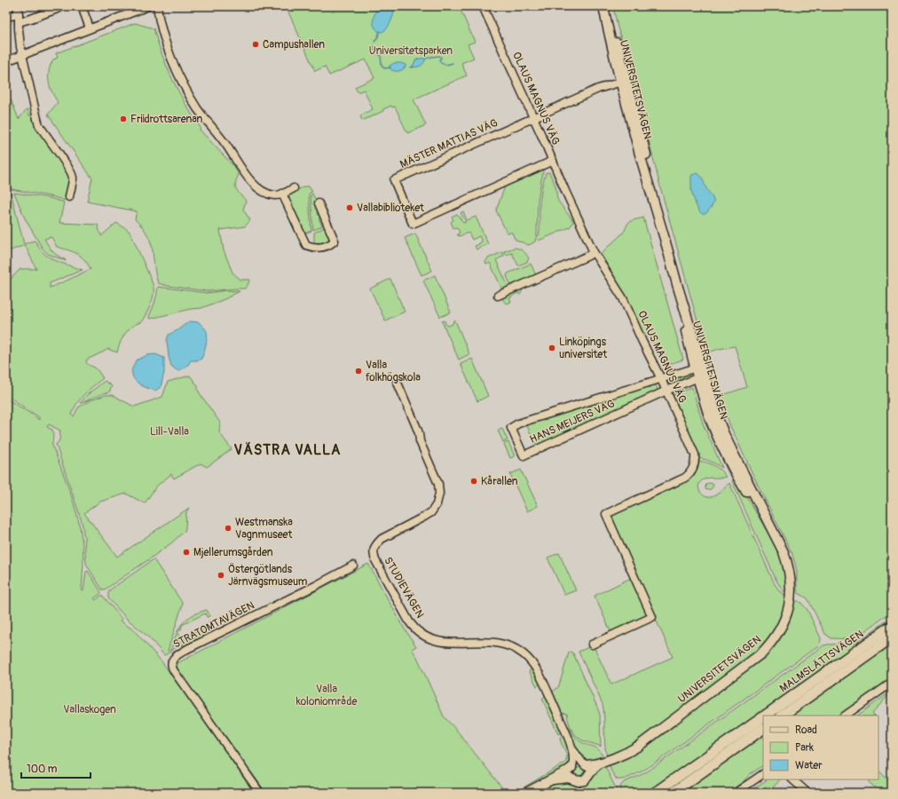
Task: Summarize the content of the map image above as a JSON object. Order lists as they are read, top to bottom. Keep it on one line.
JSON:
{"streets":{"highway":["MALMSLÄTTSVÄGEN"],"main road":["UNIVERSITETSVÄGEN"],"street":["OLAUS MAGNUS VÄG","MÄSTER MATTIAS VÄG","HANS MEIJERS VÄG","STUDIEVÄGEN","STRATOMTAVÄGEN"]},"crossings":[["UNIVERSITETSVÄGEN","MÄSTER MATTIAS VÄG"],["UNIVERSITETSVÄGEN","HANS MEIJERS VÄG"],["UNIVERSITETSVÄGEN","STUDIEVÄGEN"],["OLAUS MAGNUS VÄG","MÄSTER MATTIAS VÄG"],["OLAUS MAGNUS VÄG","HANS MEIJERS VÄG"]],"districts":["VÄSTRA VALLA"],"parks":["Universitetsparken","Lill-Valla","Valla koloniområde","Vallaskogen"],"places":["Campushallen","Friidrottsarenan","Vallabiblioteket","Linköpings universitet","Valla folkhögskola","Kårallen","Westmanska Vagnmuseet","Mjellerumsgården","Östergötlands Järnvägsmuseum"],"legend":["Road","Park","Water"],"scale_bar":"100 m"}
